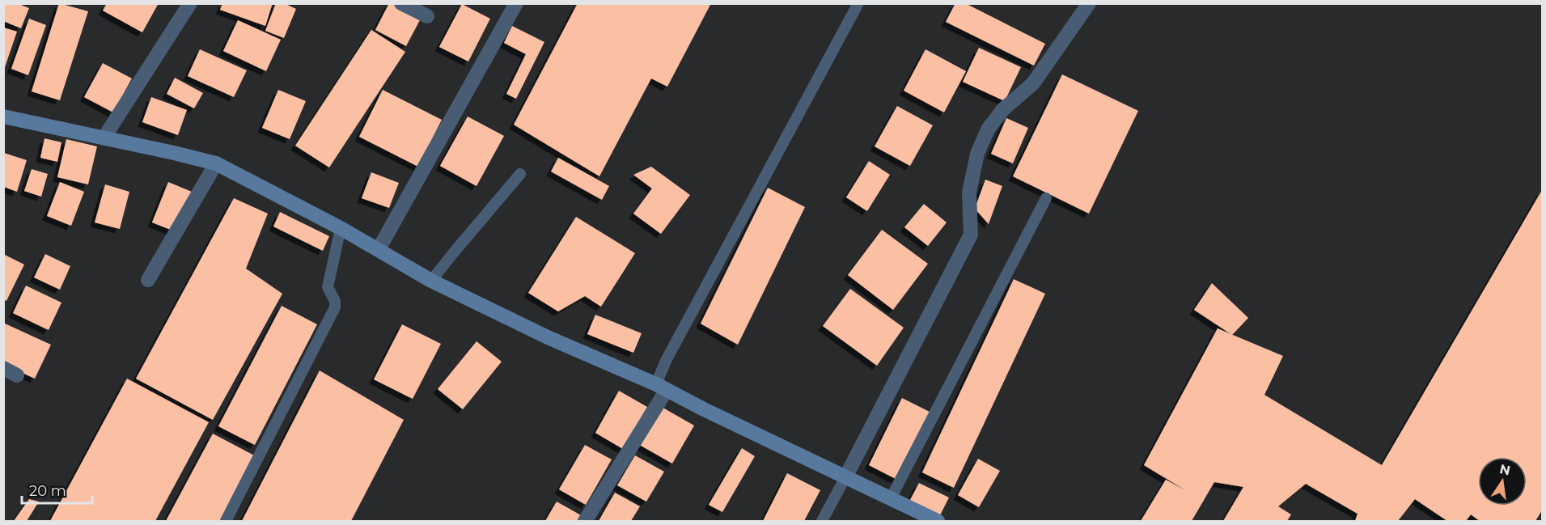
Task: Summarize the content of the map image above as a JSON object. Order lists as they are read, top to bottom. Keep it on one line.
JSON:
{"scale_bar":"20 m","north":"top"}
